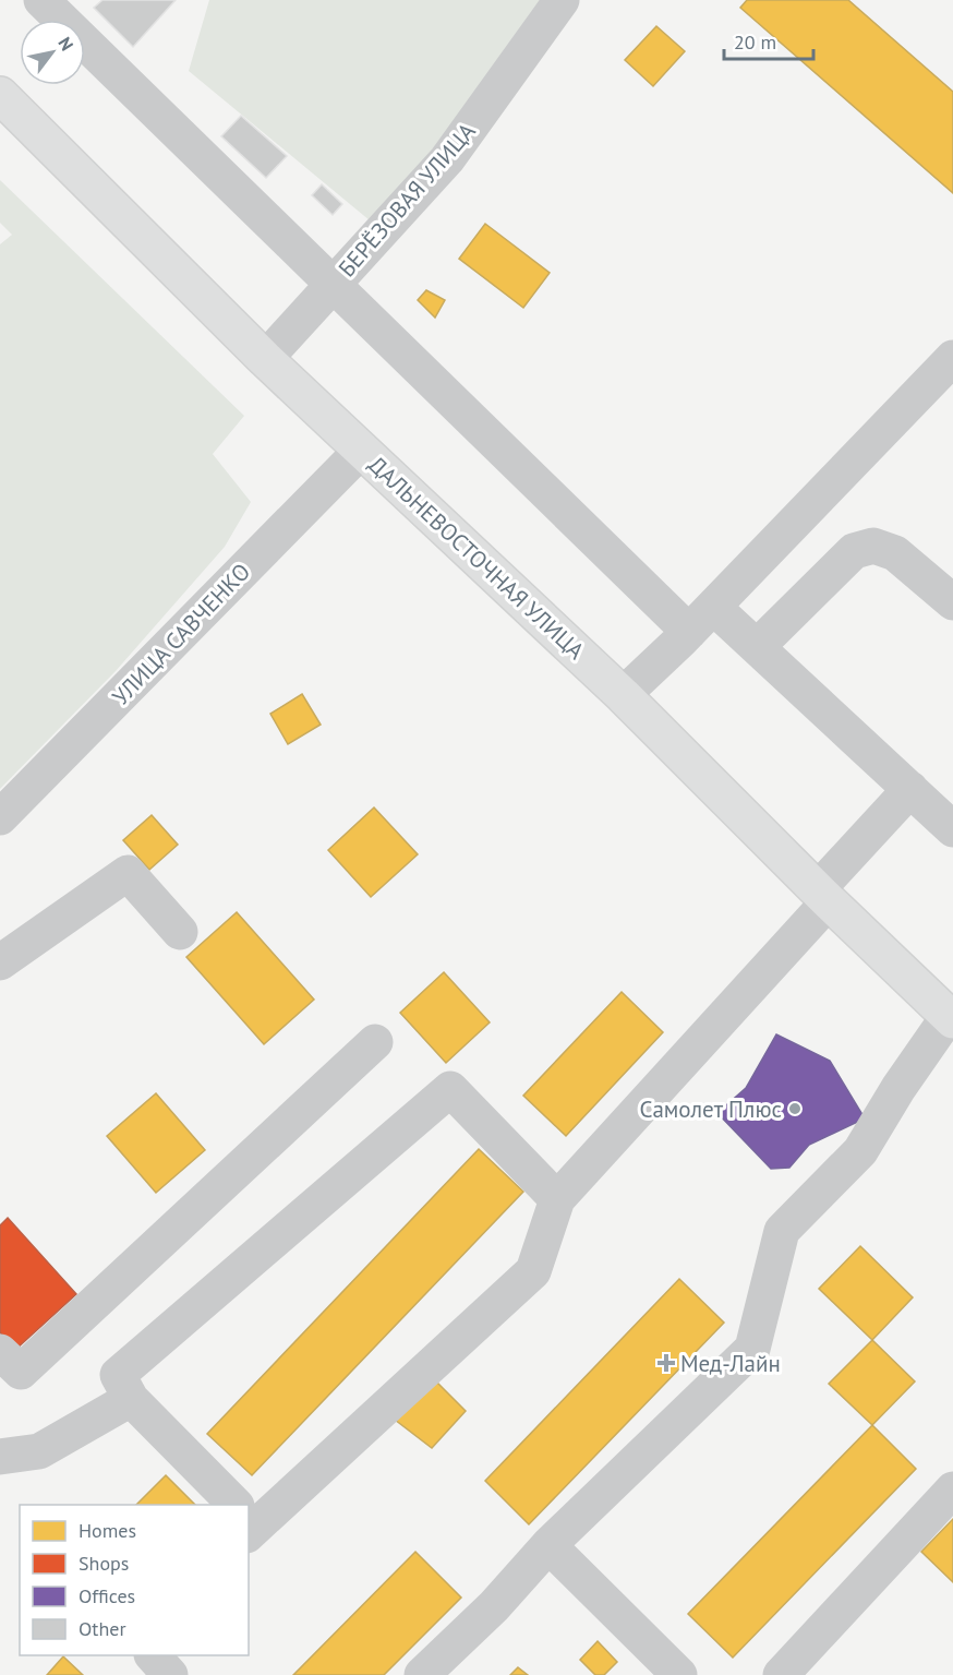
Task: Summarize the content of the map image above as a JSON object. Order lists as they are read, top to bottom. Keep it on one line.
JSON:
{"streets":{"main road":["ДАЛЬНЕВОСТОЧНАЯ УЛИЦА"],"street":["БЕРЁЗОВАЯ УЛИЦА","УЛИЦА САВЧЕНКО"]},"crossings":[["БЕРЁЗОВАЯ УЛИЦА","ДАЛЬНЕВОСТОЧНАЯ УЛИЦА"],["ДАЛЬНЕВОСТОЧНАЯ УЛИЦА","УЛИЦА САВЧЕНКО"]],"places":{"other":["Самолет Плюс"],"health":["Мед-Лайн"]},"legend":["Homes","Shops","Offices","Other"],"scale_bar":"20 m","north":"top right"}
